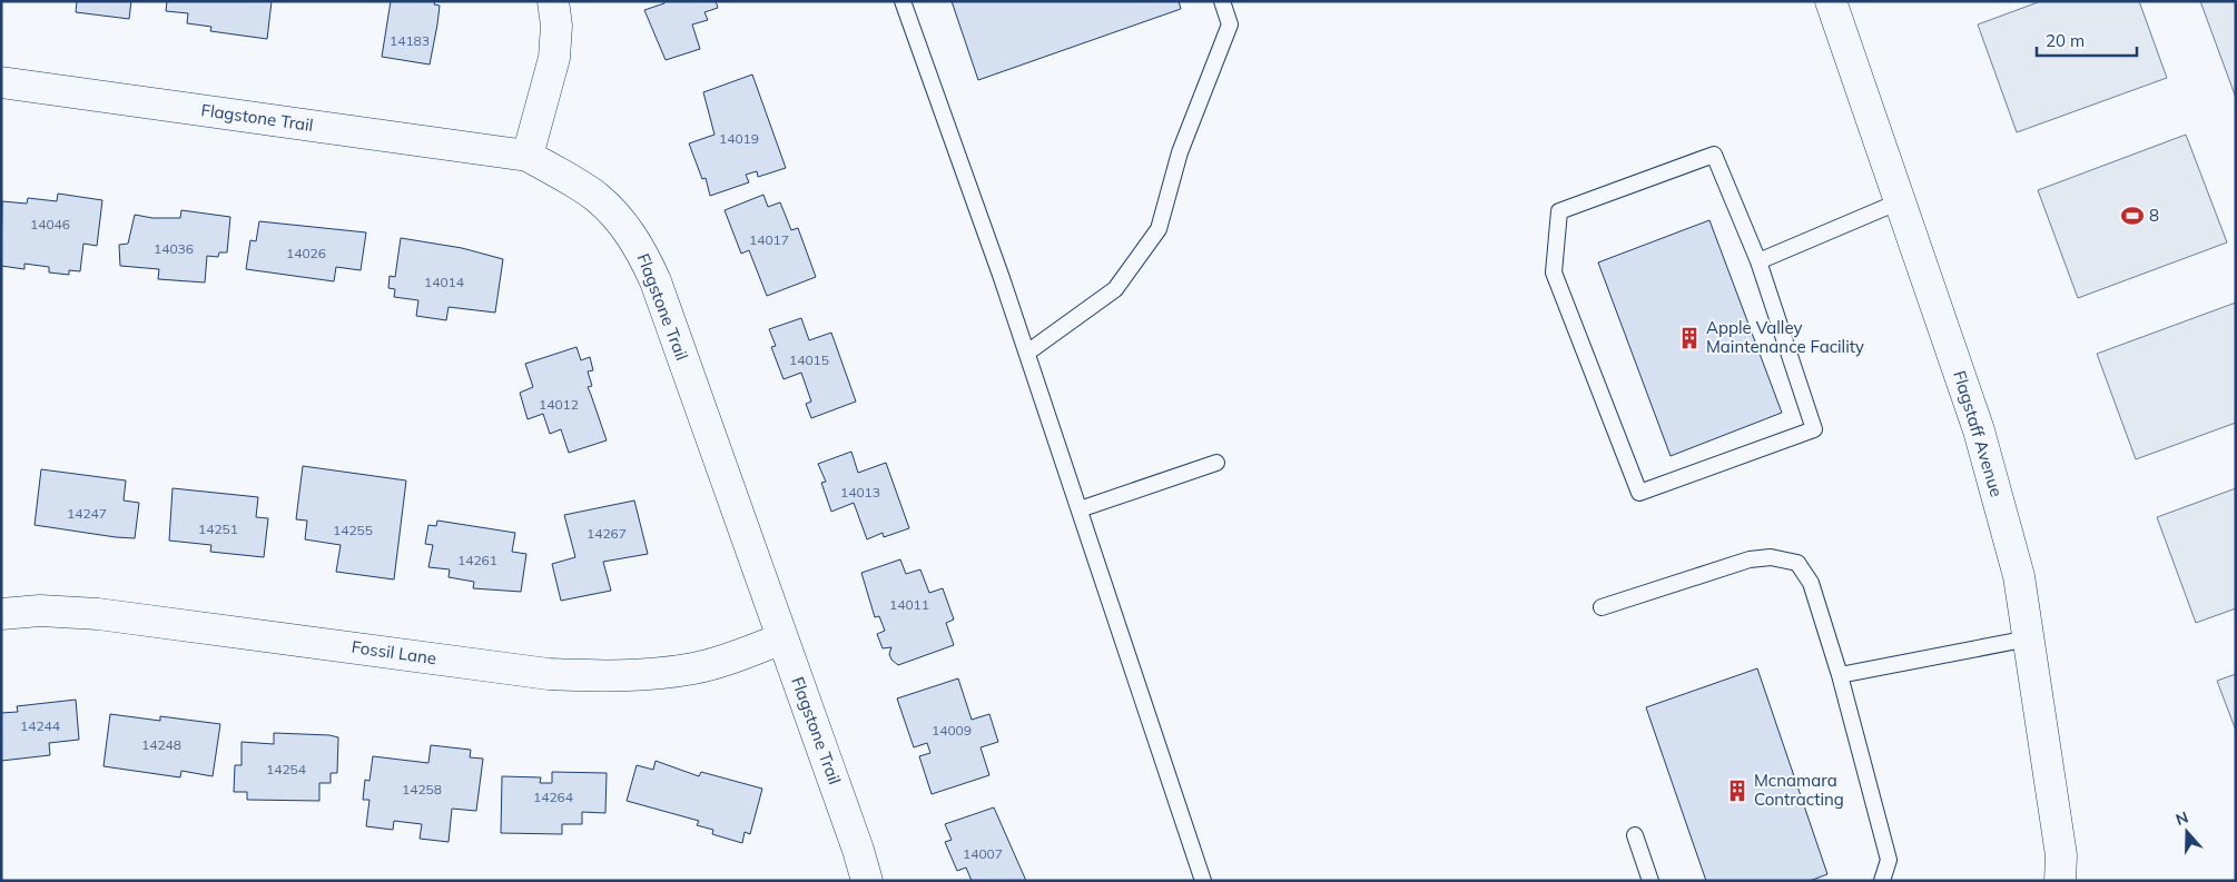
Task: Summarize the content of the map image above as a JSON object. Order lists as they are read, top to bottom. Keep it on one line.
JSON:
{"streets":{"street":["Flagstone Trail","Flagstaff Avenue","Fossil Lane"]},"crossings":[["Flagstone Trail","Fossil Lane"]],"places":{"sports":["8"],"building":["Apple Valley Maintenance Facility","Mcnamara Contracting"]},"house_numbers":["14183","14019","14046","14017","14036","14026","14014","14015","14012","14013","14247","14251","14255","14267","14261","14011","14244","14009","14248","14254","14258","14264","14007"],"scale_bar":"20 m","north":"top"}
